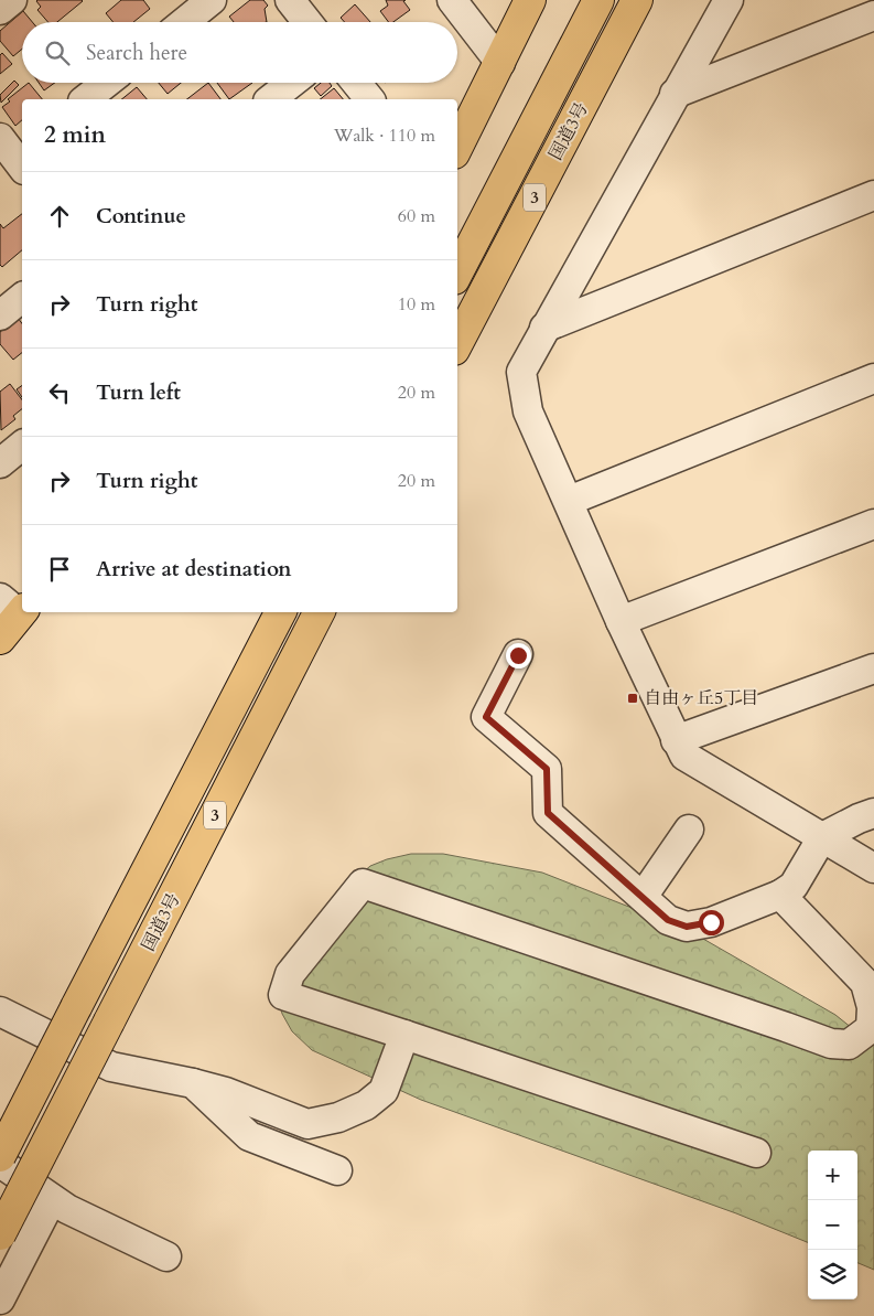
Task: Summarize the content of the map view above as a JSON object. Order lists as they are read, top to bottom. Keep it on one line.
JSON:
{"streets":{"main road":["国道3号","3"]},"places":{"transit":["自由ヶ丘5丁目"]},"page":{"search":"Search here","heading":["2 min","Walk · 110 m"],"list":[["Continue","60 m"],["Turn right","10 m"],["Turn left","20 m"],["Turn right","20 m"],"Arrive at destination"],"map_buttons":["+","−"]}}
